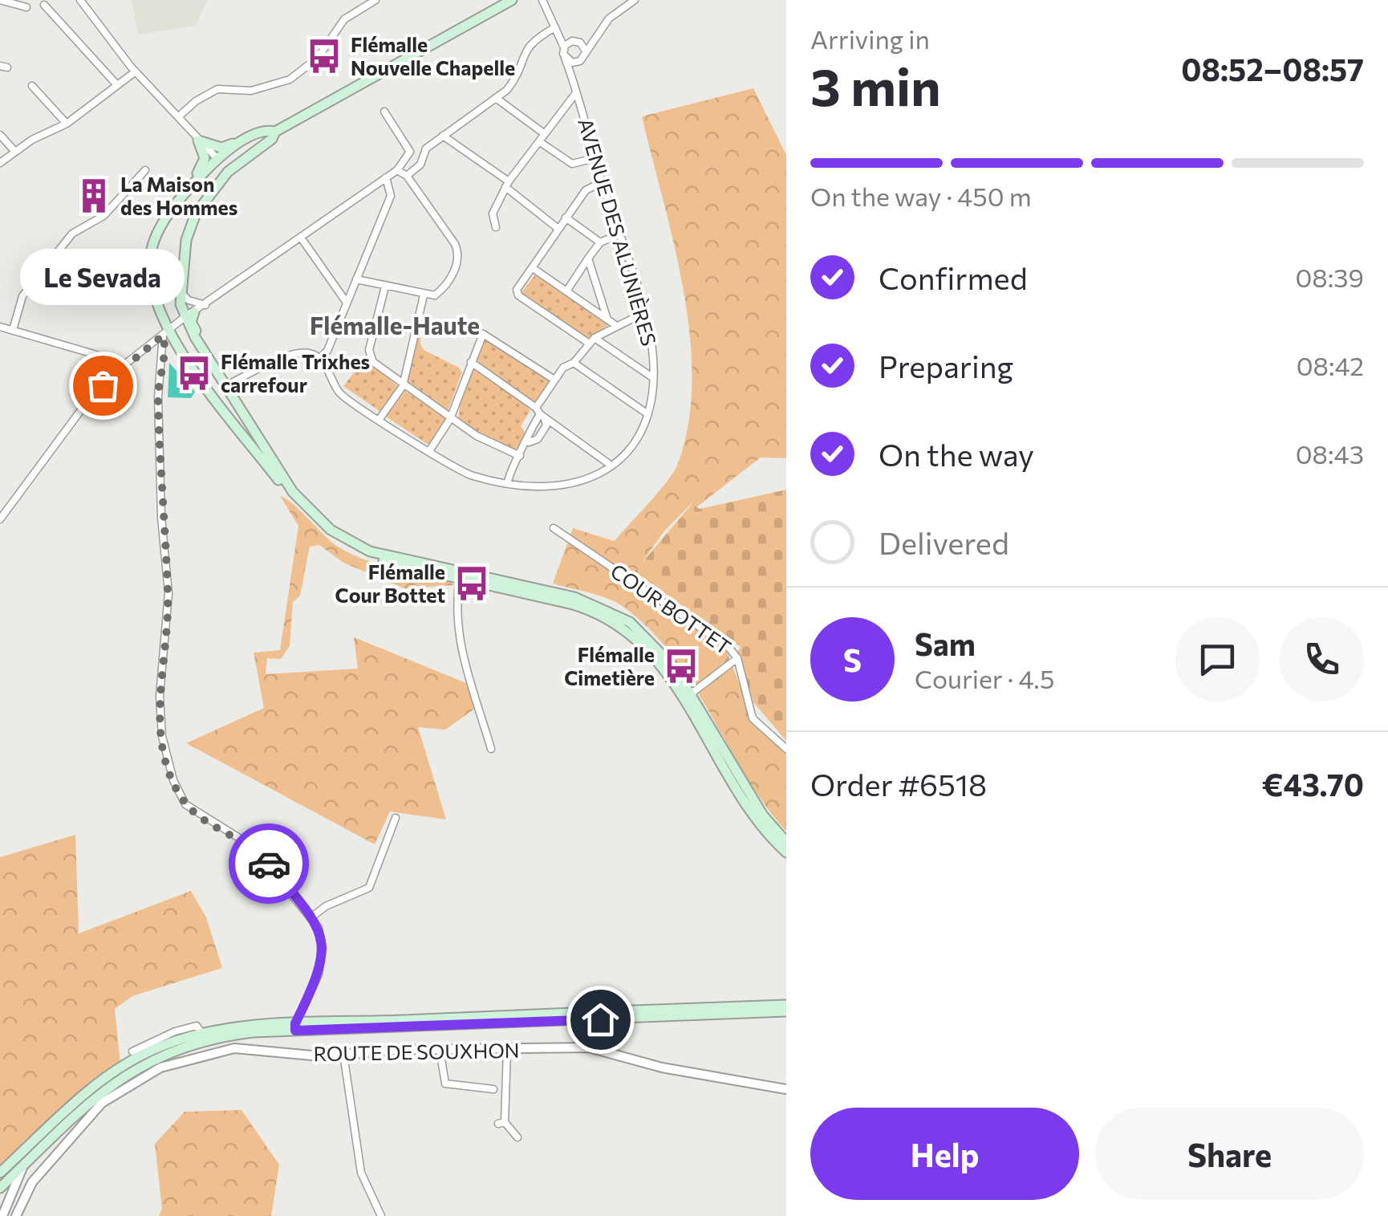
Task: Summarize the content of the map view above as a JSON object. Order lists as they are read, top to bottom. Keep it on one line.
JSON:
{"streets":{"street":["AVENUE DES ALUNIÈRES","COUR BOTTET","ROUTE DE SOUXHON"]},"districts":["Flémalle-Haute"],"places":{"bus stop":["Flémalle Nouvelle Chapelle","Flémalle Trixhes carrefour","Flémalle Cour Bottet","Flémalle Cimetière"],"building":["La Maison des Hommes"],"other":["Le Sevada"]},"page":{"heading":["3 min","Arriving in","08:52–08:57"],"panel":["Sam","Courier · 4.5","Order #6518","€43.70"],"bar":"On the way · 450 m","list":[["Confirmed","08:39"],["Preparing","08:42"],["On the way","08:43"],"Delivered"],"bubble":"Le Sevada","round":"S","buttons":["Help","Share"]}}
